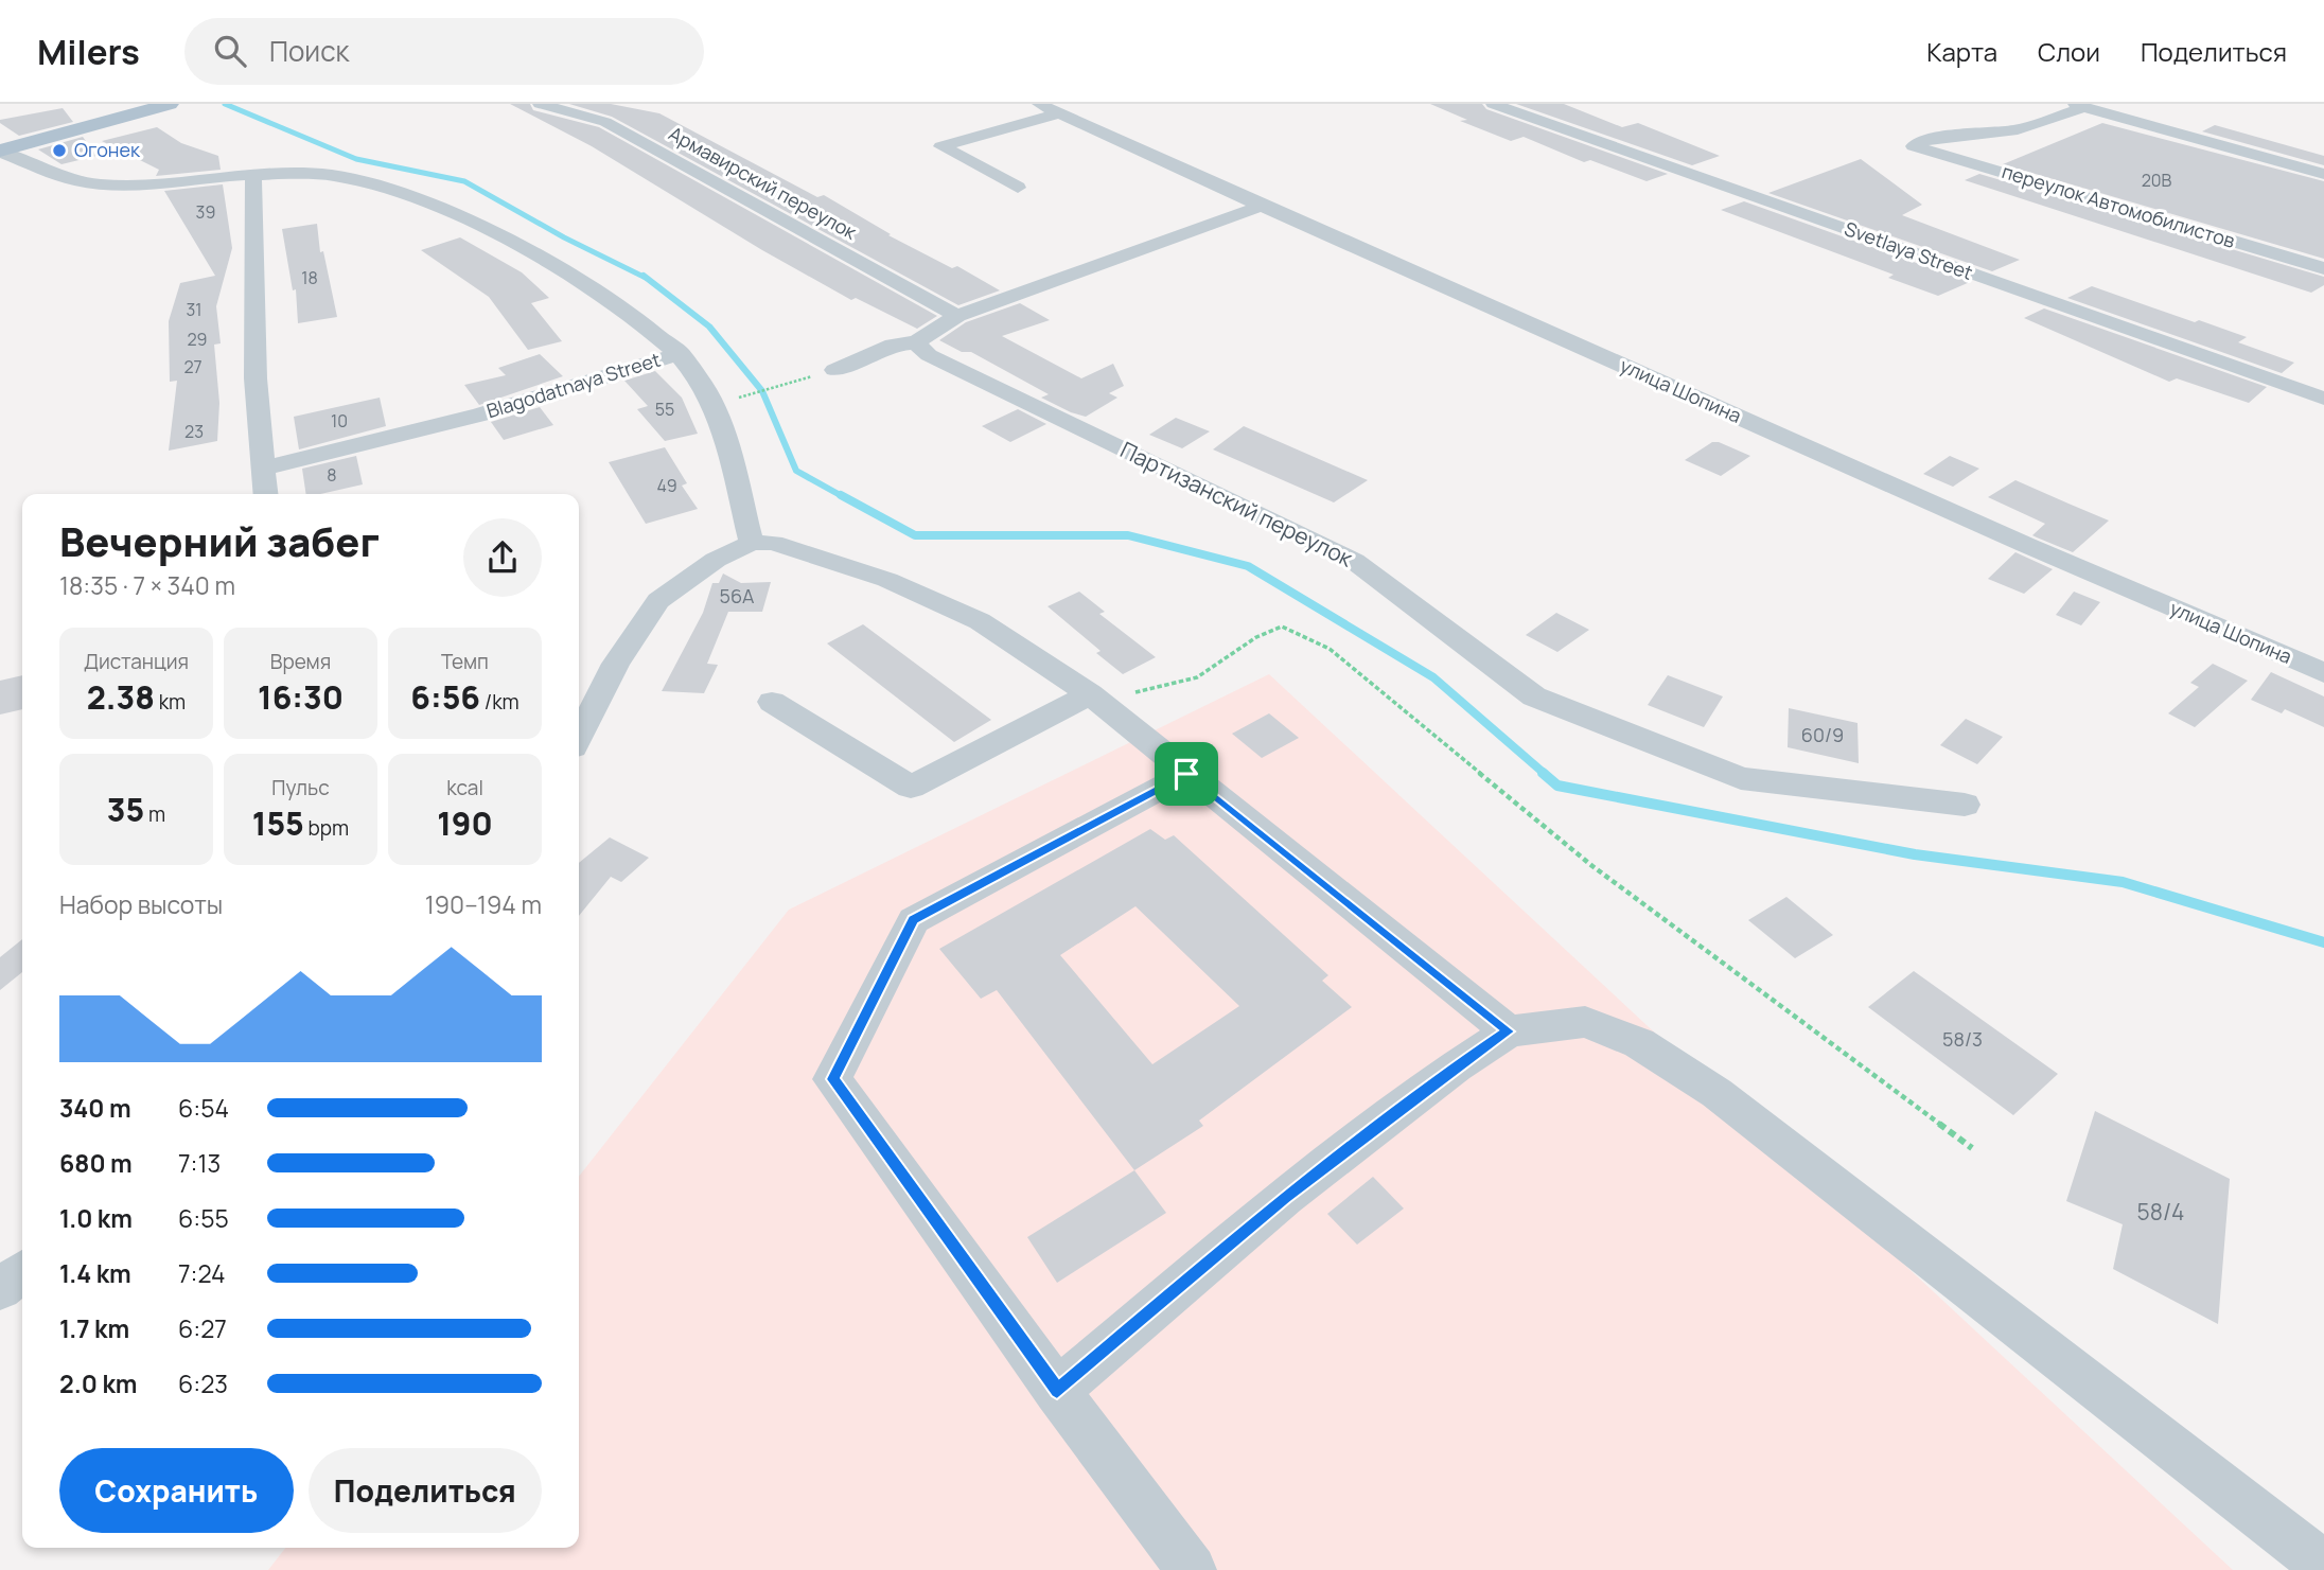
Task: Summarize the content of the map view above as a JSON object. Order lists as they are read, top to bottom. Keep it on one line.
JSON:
{"streets":{"street":["Армавирский переулок","переулок Автомобилистов","Svetlaya Street","Blagodatnaya Street","улица Шопина","Партизанский переулок"]},"places":["Огонек"],"house_numbers":["20В","39","18","31","29","27","55","10","23","8","49","56А","60/9","58/3","58/4"],"page":{"header":"Milers","search":"Поиск","nav":["Карта","Слои","Поделиться"],"heading":["Вечерний забег","18:35 · 7 × 340 m"],"stats":[["Дистанция","2.38 km"],["Время","16:30"],["Темп","6:56 /km"],["35 m"],["Пульс","155 bpm"],["kcal","190"]],"chart":["Набор высоты","190–194 m"],"list":[{"name":"340 m","note":"6:54"},{"name":"680 m","note":"7:13"},{"name":"1.0 km","note":"6:55"},{"name":"1.4 km","note":"7:24"},{"name":"1.7 km","note":"6:27"},{"name":"2.0 km","note":"6:23"}],"buttons":["Сохранить","Поделиться"]}}
